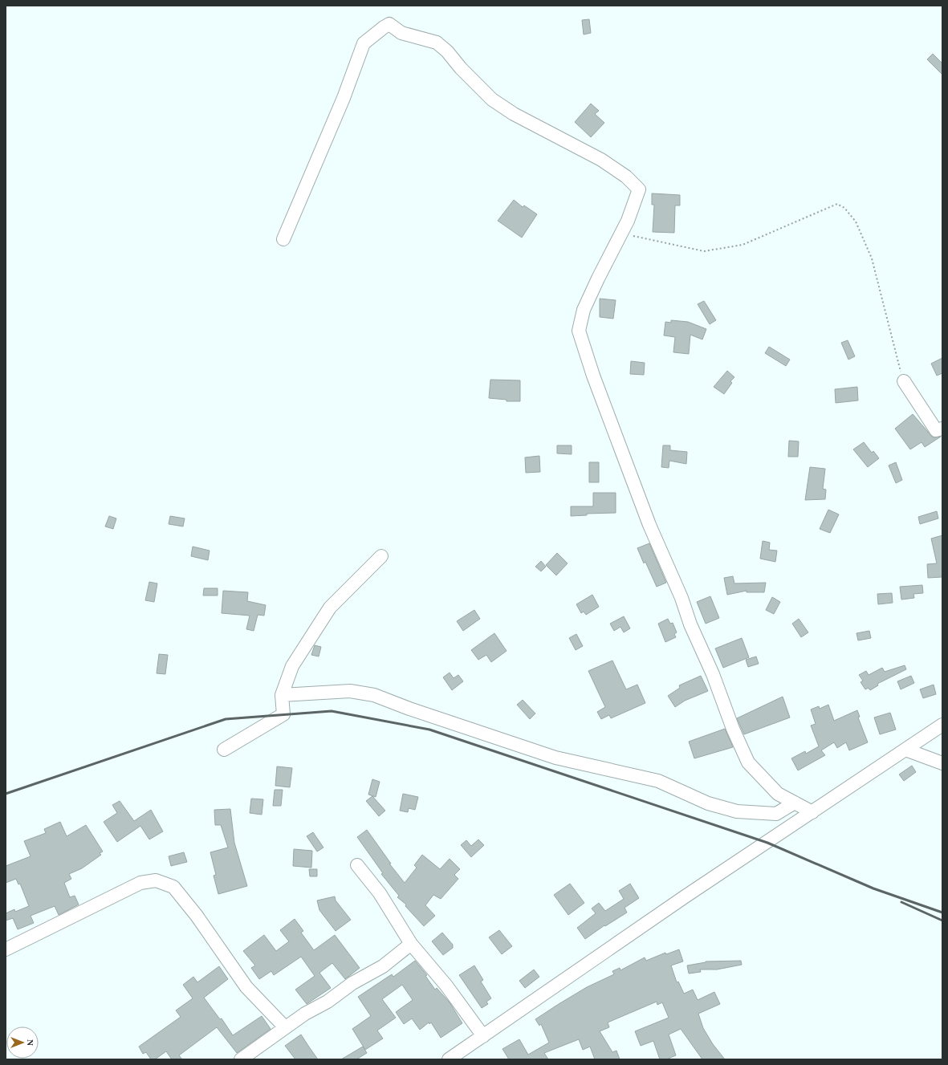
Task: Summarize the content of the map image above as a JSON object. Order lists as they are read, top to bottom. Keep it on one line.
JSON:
{"north":"right"}
